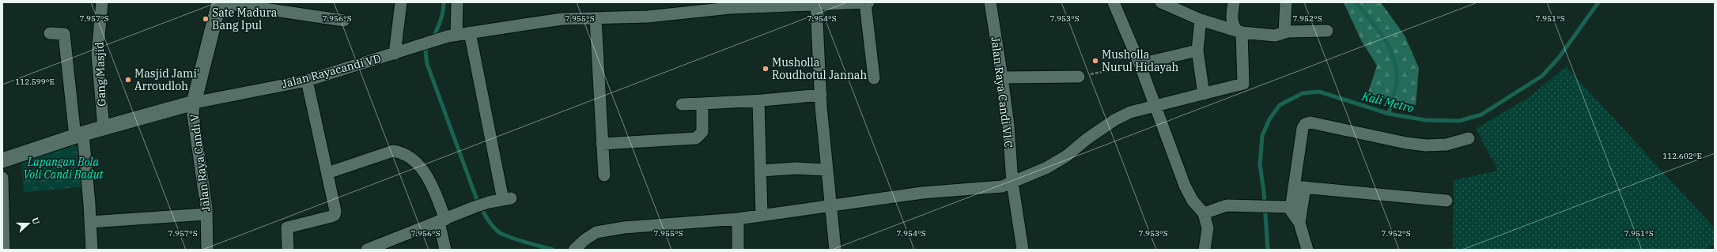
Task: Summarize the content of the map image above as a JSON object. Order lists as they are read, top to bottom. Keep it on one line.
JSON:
{"streets":{"street":["Jalan Rayacandi VD","Gang Masjid","Jalan Raya Candi VI C","Jalan Raya Candi V"]},"crossings":[["Jalan Rayacandi VD","Jalan Raya Candi V"]],"water":["Kali Metro"],"parks":["Lapangan Bola Voli Candi Badut"],"places":["Sate Madura Bang Ipul","Musholla Nurul Hidayah","Musholla Roudhotul Jannah","Masjid Jami' Arroudloh"],"north":"right","coordinates":["7.957°S","7.956°S","7.955°S","7.952°S","7.951°S","7.954°S","7.953°S","112.599°E","112.602°E"]}
